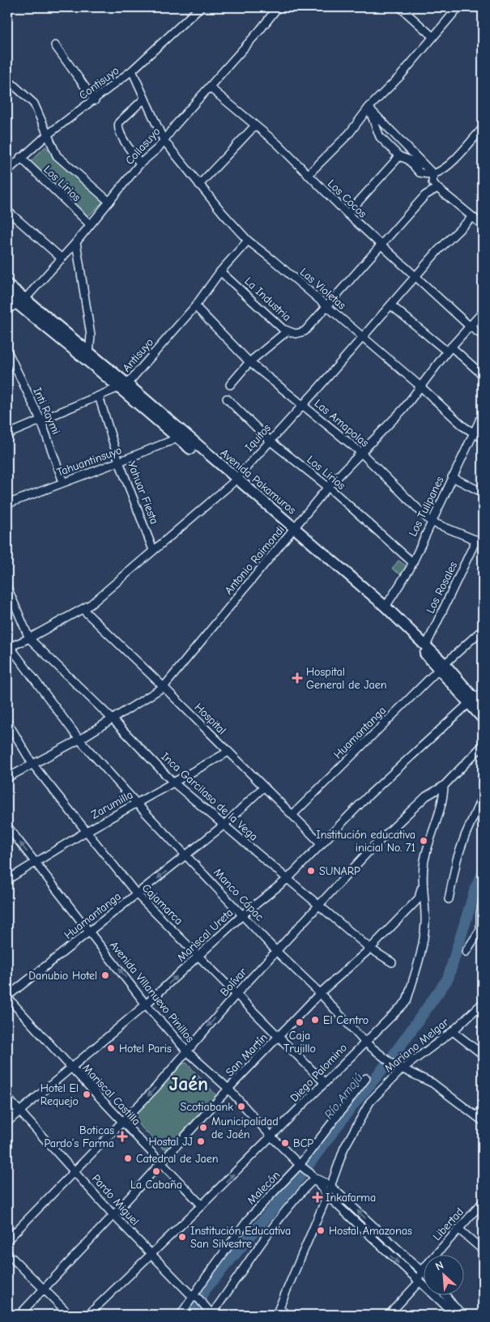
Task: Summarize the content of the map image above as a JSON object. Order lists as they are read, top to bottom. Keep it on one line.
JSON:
{"streets":{"highway":["Avenida Pakamuros"],"street":["Contisuyo","Collasuyo","Los Lirios","Los Cocos","Las Violetas","La Industria","Antisuyo","Inti Raymi","Las Amapolas","Iquitos","Tahuantinsuyo","Yahuar Fiesta","Los Tulipanes","Antonio Raimondi","Los Rosales","Hospital","Huamantanga","Inca Garcilaso de la Vega","Zarumilla","Manco Cápac","Cajamarca","Mariscal Ureta","Bolívar","Avenida Villanuevo Pinillos","Mariano Melgar","San Martín","Diego Palomino","Mariscal Castilla","Malecón","Pardo Miguel","Libertad"]},"crossings":[["Contisuyo","Los Lirios"],["Contisuyo","Las Violetas"],["Collasuyo","Los Lirios"],["Collasuyo","Los Cocos"],["Collasuyo","Las Violetas"],["Collasuyo","Avenida Pakamuros"],["Los Lirios","Iquitos"],["Los Lirios","Los Tulipanes"],["Los Lirios","Antonio Raimondi"],["Los Cocos","Iquitos"],["Los Cocos","Antonio Raimondi"],["Las Violetas","La Industria"],["Las Violetas","Antisuyo"],["Las Violetas","Iquitos"],["Las Violetas","Los Tulipanes"],["Las Violetas","Antonio Raimondi"],["La Industria","Antisuyo"],["Antisuyo","Inti Raymi"],["Antisuyo","Las Amapolas"],["Antisuyo","Avenida Pakamuros"],["Antisuyo","Yahuar Fiesta"],["Inti Raymi","Tahuantinsuyo"],["Las Amapolas","Iquitos"],["Las Amapolas","Los Tulipanes"],["Las Amapolas","Antonio Raimondi"],["Las Amapolas","Los Rosales"],["Iquitos","Avenida Pakamuros"],["Iquitos","Yahuar Fiesta"],["Iquitos","Hospital"],["Iquitos","Inca Garcilaso de la Vega"],["Iquitos","Manco Cápac"],["Tahuantinsuyo","Avenida Pakamuros"],["Tahuantinsuyo","Yahuar Fiesta"],["Avenida Pakamuros","Los Tulipanes"],["Avenida Pakamuros","Antonio Raimondi"],["Avenida Pakamuros","Los Rosales"],["Avenida Pakamuros","Huamantanga"],["Avenida Pakamuros","Mariscal Ureta"],["Antonio Raimondi","Hospital"],["Antonio Raimondi","Inca Garcilaso de la Vega"],["Antonio Raimondi","Manco Cápac"],["Antonio Raimondi","Cajamarca"],["Hospital","Huamantanga"],["Hospital","Zarumilla"],["Hospital","Mariscal Ureta"],["Huamantanga","Inca Garcilaso de la Vega"],["Huamantanga","Manco Cápac"],["Huamantanga","Cajamarca"],["Huamantanga","Avenida Villanuevo Pinillos"],["Huamantanga","Mariscal Castilla"],["Inca Garcilaso de la Vega","Zarumilla"],["Inca Garcilaso de la Vega","Mariscal Ureta"],["Inca Garcilaso de la Vega","Bolívar"],["Inca Garcilaso de la Vega","San Martín"],["Zarumilla","Manco Cápac"],["Zarumilla","Cajamarca"],["Zarumilla","Avenida Villanuevo Pinillos"],["Manco Cápac","Mariscal Ureta"],["Manco Cápac","Bolívar"],["Manco Cápac","Mariano Melgar"],["Manco Cápac","San Martín"],["Manco Cápac","Diego Palomino"],["Cajamarca","Mariscal Ureta"],["Cajamarca","Bolívar"],["Cajamarca","San Martín"],["Cajamarca","Diego Palomino"],["Mariscal Ureta","Avenida Villanuevo Pinillos"],["Mariscal Ureta","Mariscal Castilla"],["Mariscal Ureta","Pardo Miguel"],["Bolívar","Avenida Villanuevo Pinillos"],["Bolívar","Diego Palomino"],["Bolívar","Mariscal Castilla"],["Bolívar","Pardo Miguel"],["Avenida Villanuevo Pinillos","San Martín"],["Avenida Villanuevo Pinillos","Diego Palomino"],["Avenida Villanuevo Pinillos","Malecón"],["San Martín","Diego Palomino"],["San Martín","Mariscal Castilla"],["San Martín","Pardo Miguel"],["Diego Palomino","Mariscal Castilla"],["Diego Palomino","Pardo Miguel"],["Malecón","Pardo Miguel"]],"districts":["Jaén"],"water":["Río Amojú"],"places":{"health":["Hospital General de Jaen","Boticas Pardo’s Farma","Inkafarma"],"other":["Institución educativa inicial No. 71","SUNARP","Danubio Hotel","El Centro","Caja Trujillo","Hotel Paris","Hotel El Requejo","Scotiabank","Municipalidad de Jaén","Hostal JJ","BCP","Catedral de Jaen","La Cabaña","Hostal Amazonas","Institución Educativa San Silvestre"]},"north":"top left"}
